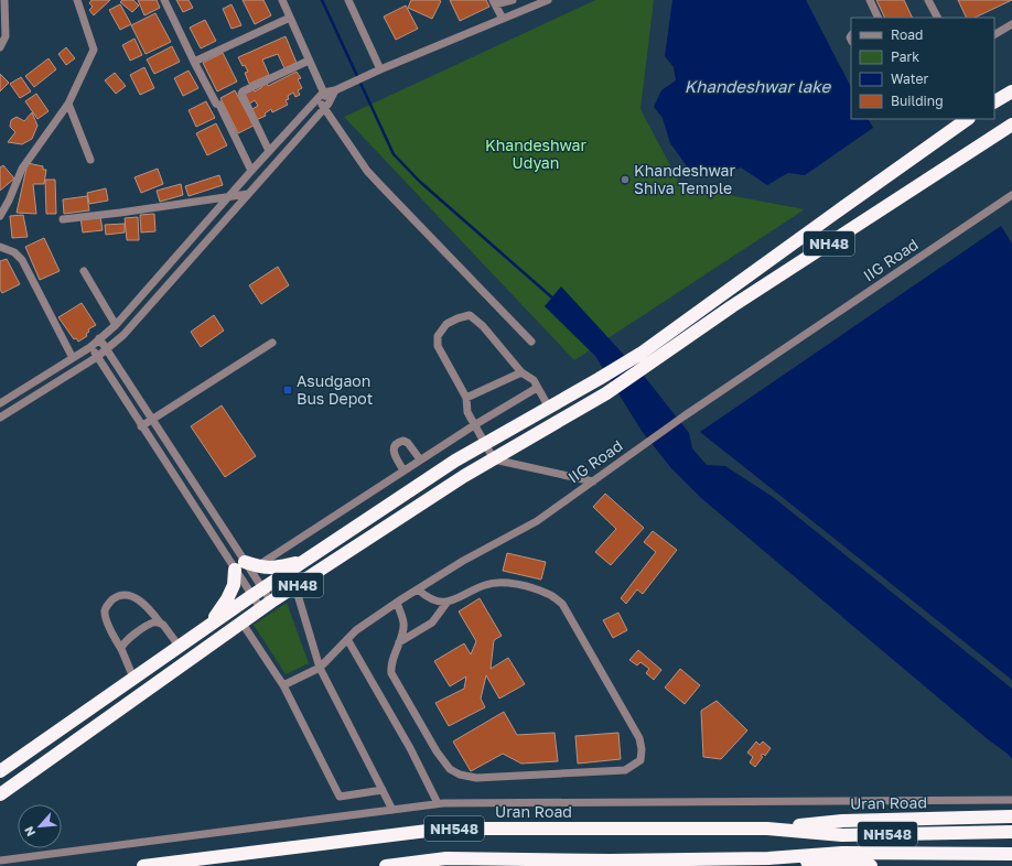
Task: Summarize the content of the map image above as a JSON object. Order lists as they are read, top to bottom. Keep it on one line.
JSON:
{"streets":{"highway":["NH48","Uran Road","NH548"],"street":["IIG Road"]},"water":["Khandeshwar lake"],"parks":["Khandeshwar Udyan"],"places":{"other":["Khandeshwar Shiva Temple"],"transit":["Asudgaon Bus Depot"]},"legend":["Road","Park","Water","Building"],"north":"bottom left"}
